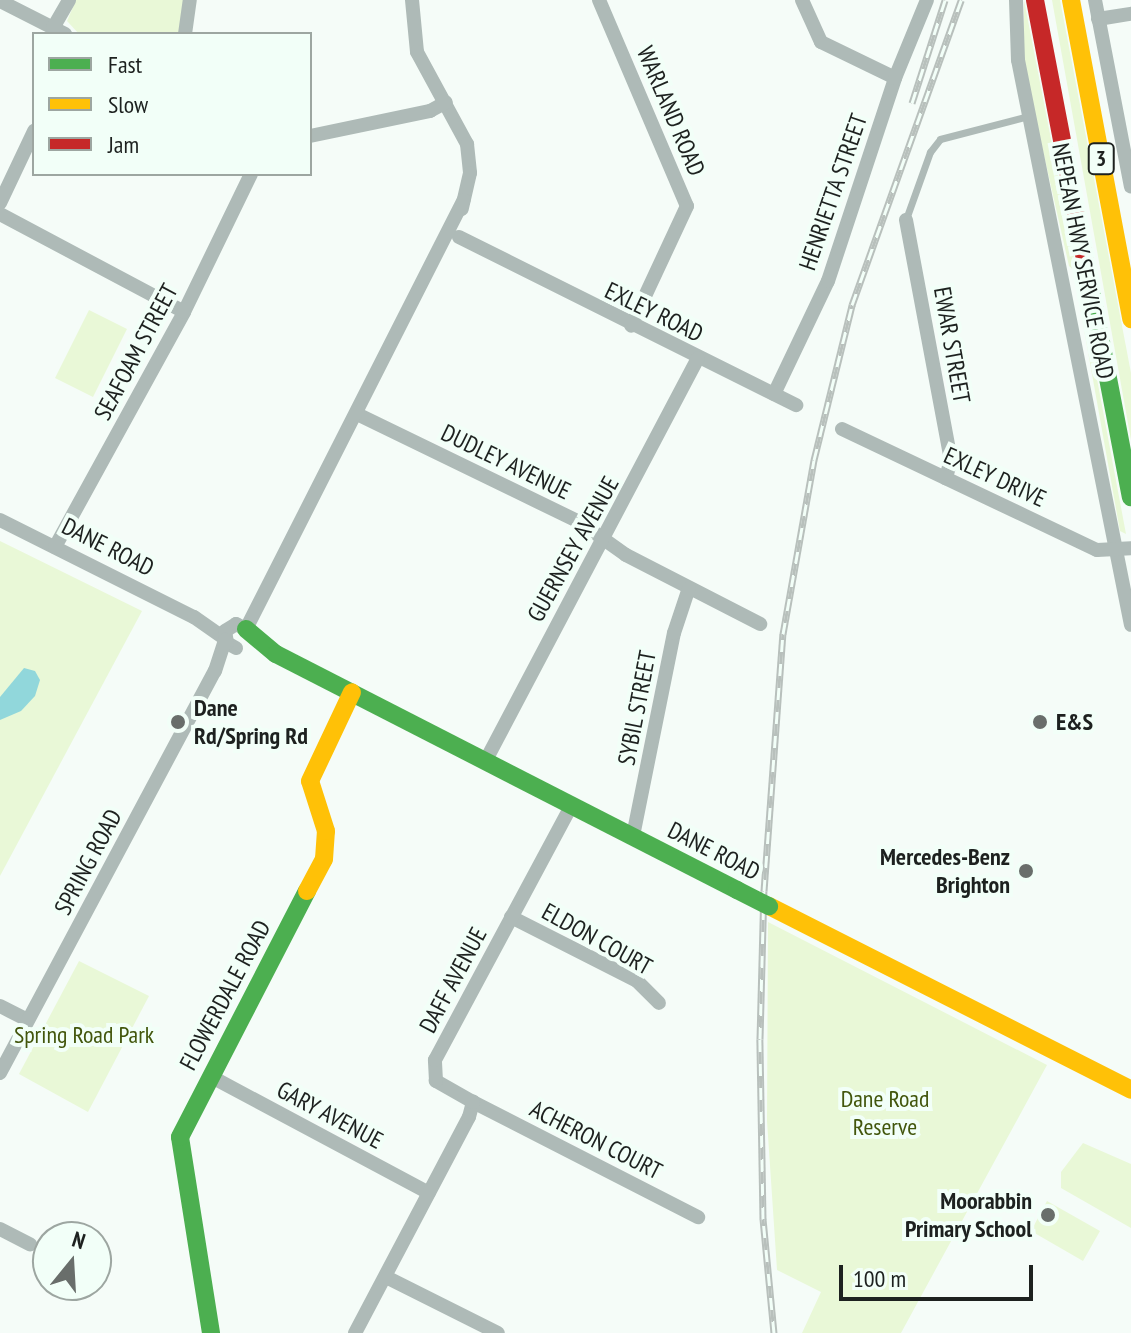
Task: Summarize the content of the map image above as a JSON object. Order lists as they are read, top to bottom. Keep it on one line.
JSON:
{"streets":{"main road":["3","DANE ROAD","FLOWERDALE ROAD"],"street":["WARLAND ROAD","HENRIETTA STREET","NEPEAN HWY SERVICE ROAD","EXLEY ROAD","EWAR STREET","SEAFOAM STREET","DUDLEY AVENUE","EXLEY DRIVE","GUERNSEY AVENUE","SYBIL STREET","SPRING ROAD","ELDON COURT","DAFF AVENUE","GARY AVENUE","ACHERON COURT"]},"crossings":[["WARLAND ROAD","EXLEY ROAD"],["HENRIETTA STREET","EXLEY ROAD"],["NEPEAN HWY SERVICE ROAD","EXLEY DRIVE"],["EXLEY ROAD","GUERNSEY AVENUE"],["EXLEY ROAD","SPRING ROAD"],["EWAR STREET","EXLEY DRIVE"],["SEAFOAM STREET","DANE ROAD"],["DUDLEY AVENUE","GUERNSEY AVENUE"],["DUDLEY AVENUE","SYBIL STREET"],["DUDLEY AVENUE","SPRING ROAD"],["DANE ROAD","GUERNSEY AVENUE"],["DANE ROAD","SYBIL STREET"],["DANE ROAD","SPRING ROAD"],["DANE ROAD","DAFF AVENUE"],["DANE ROAD","FLOWERDALE ROAD"],["ELDON COURT","DAFF AVENUE"],["DAFF AVENUE","ACHERON COURT"],["FLOWERDALE ROAD","GARY AVENUE"]],"parks":["Spring Road Park","Dane Road Reserve"],"places":["Dane Rd/Spring Rd","E&S","Mercedes-Benz Brighton","Moorabbin Primary School"],"legend":["Fast","Slow","Jam"],"scale_bar":"100 m","north":"top"}
